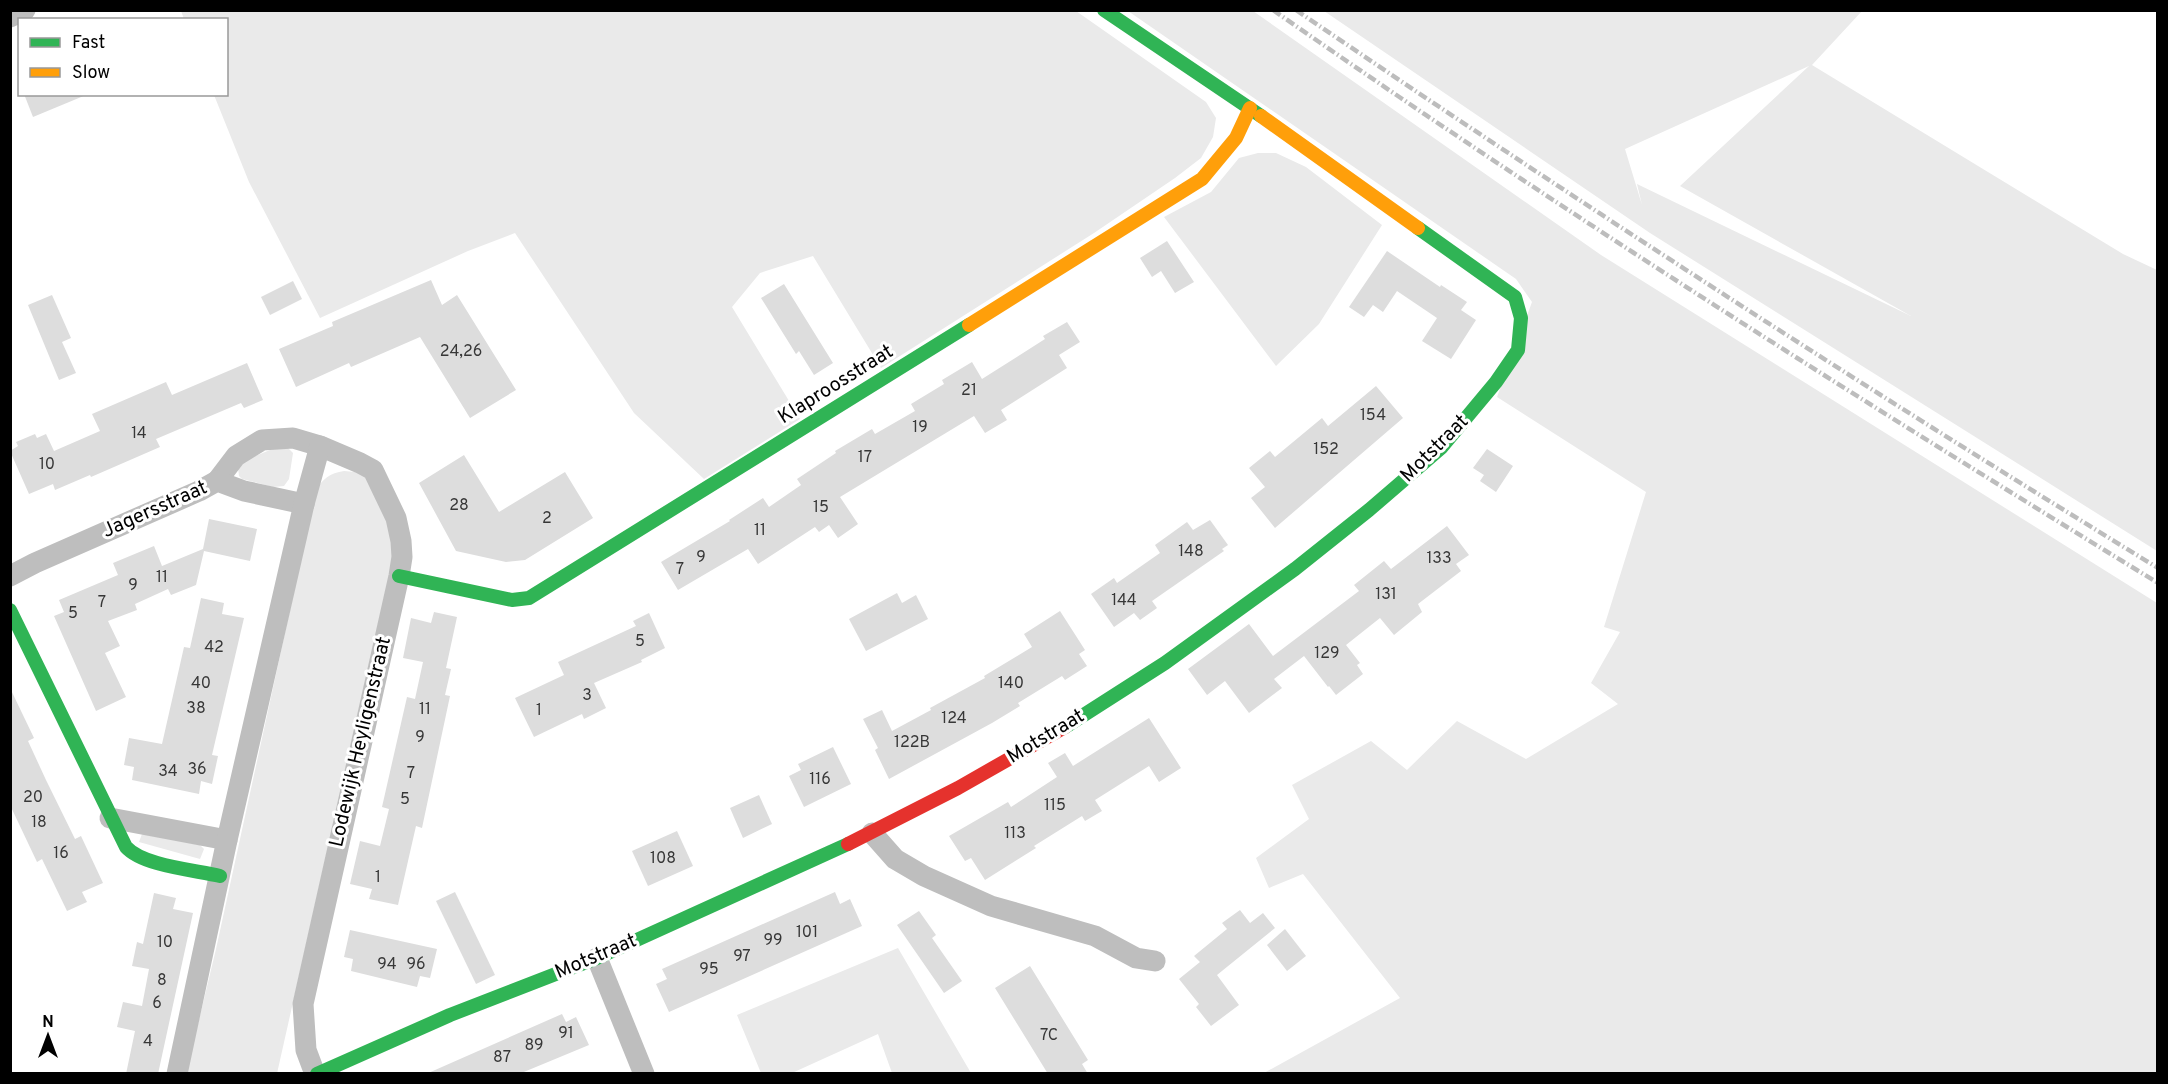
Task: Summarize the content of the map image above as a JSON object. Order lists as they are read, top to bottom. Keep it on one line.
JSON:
{"streets":{"street":["Klaproosstraat","Motstraat","Jagersstraat","Lodewijk Heyligenstraat"]},"crossings":[["Klaproosstraat","Motstraat"],["Klaproosstraat","Lodewijk Heyligenstraat"],["Motstraat","Lodewijk Heyligenstraat"],["Jagersstraat","Lodewijk Heyligenstraat"]],"house_numbers":["24,26","21","154","19","14","152","17","10","28","15","2","11","148","9","133","7","11","9","131","144","7","5","5","42","129","40","140","3","38","11","1","124","9","122B","36","34","7","116","20","5","115","18","113","16","108","1","101","99","10","97","94","96","95","8","6","91","7C","4","89","87"],"legend":["Fast","Slow"],"north":"top"}
